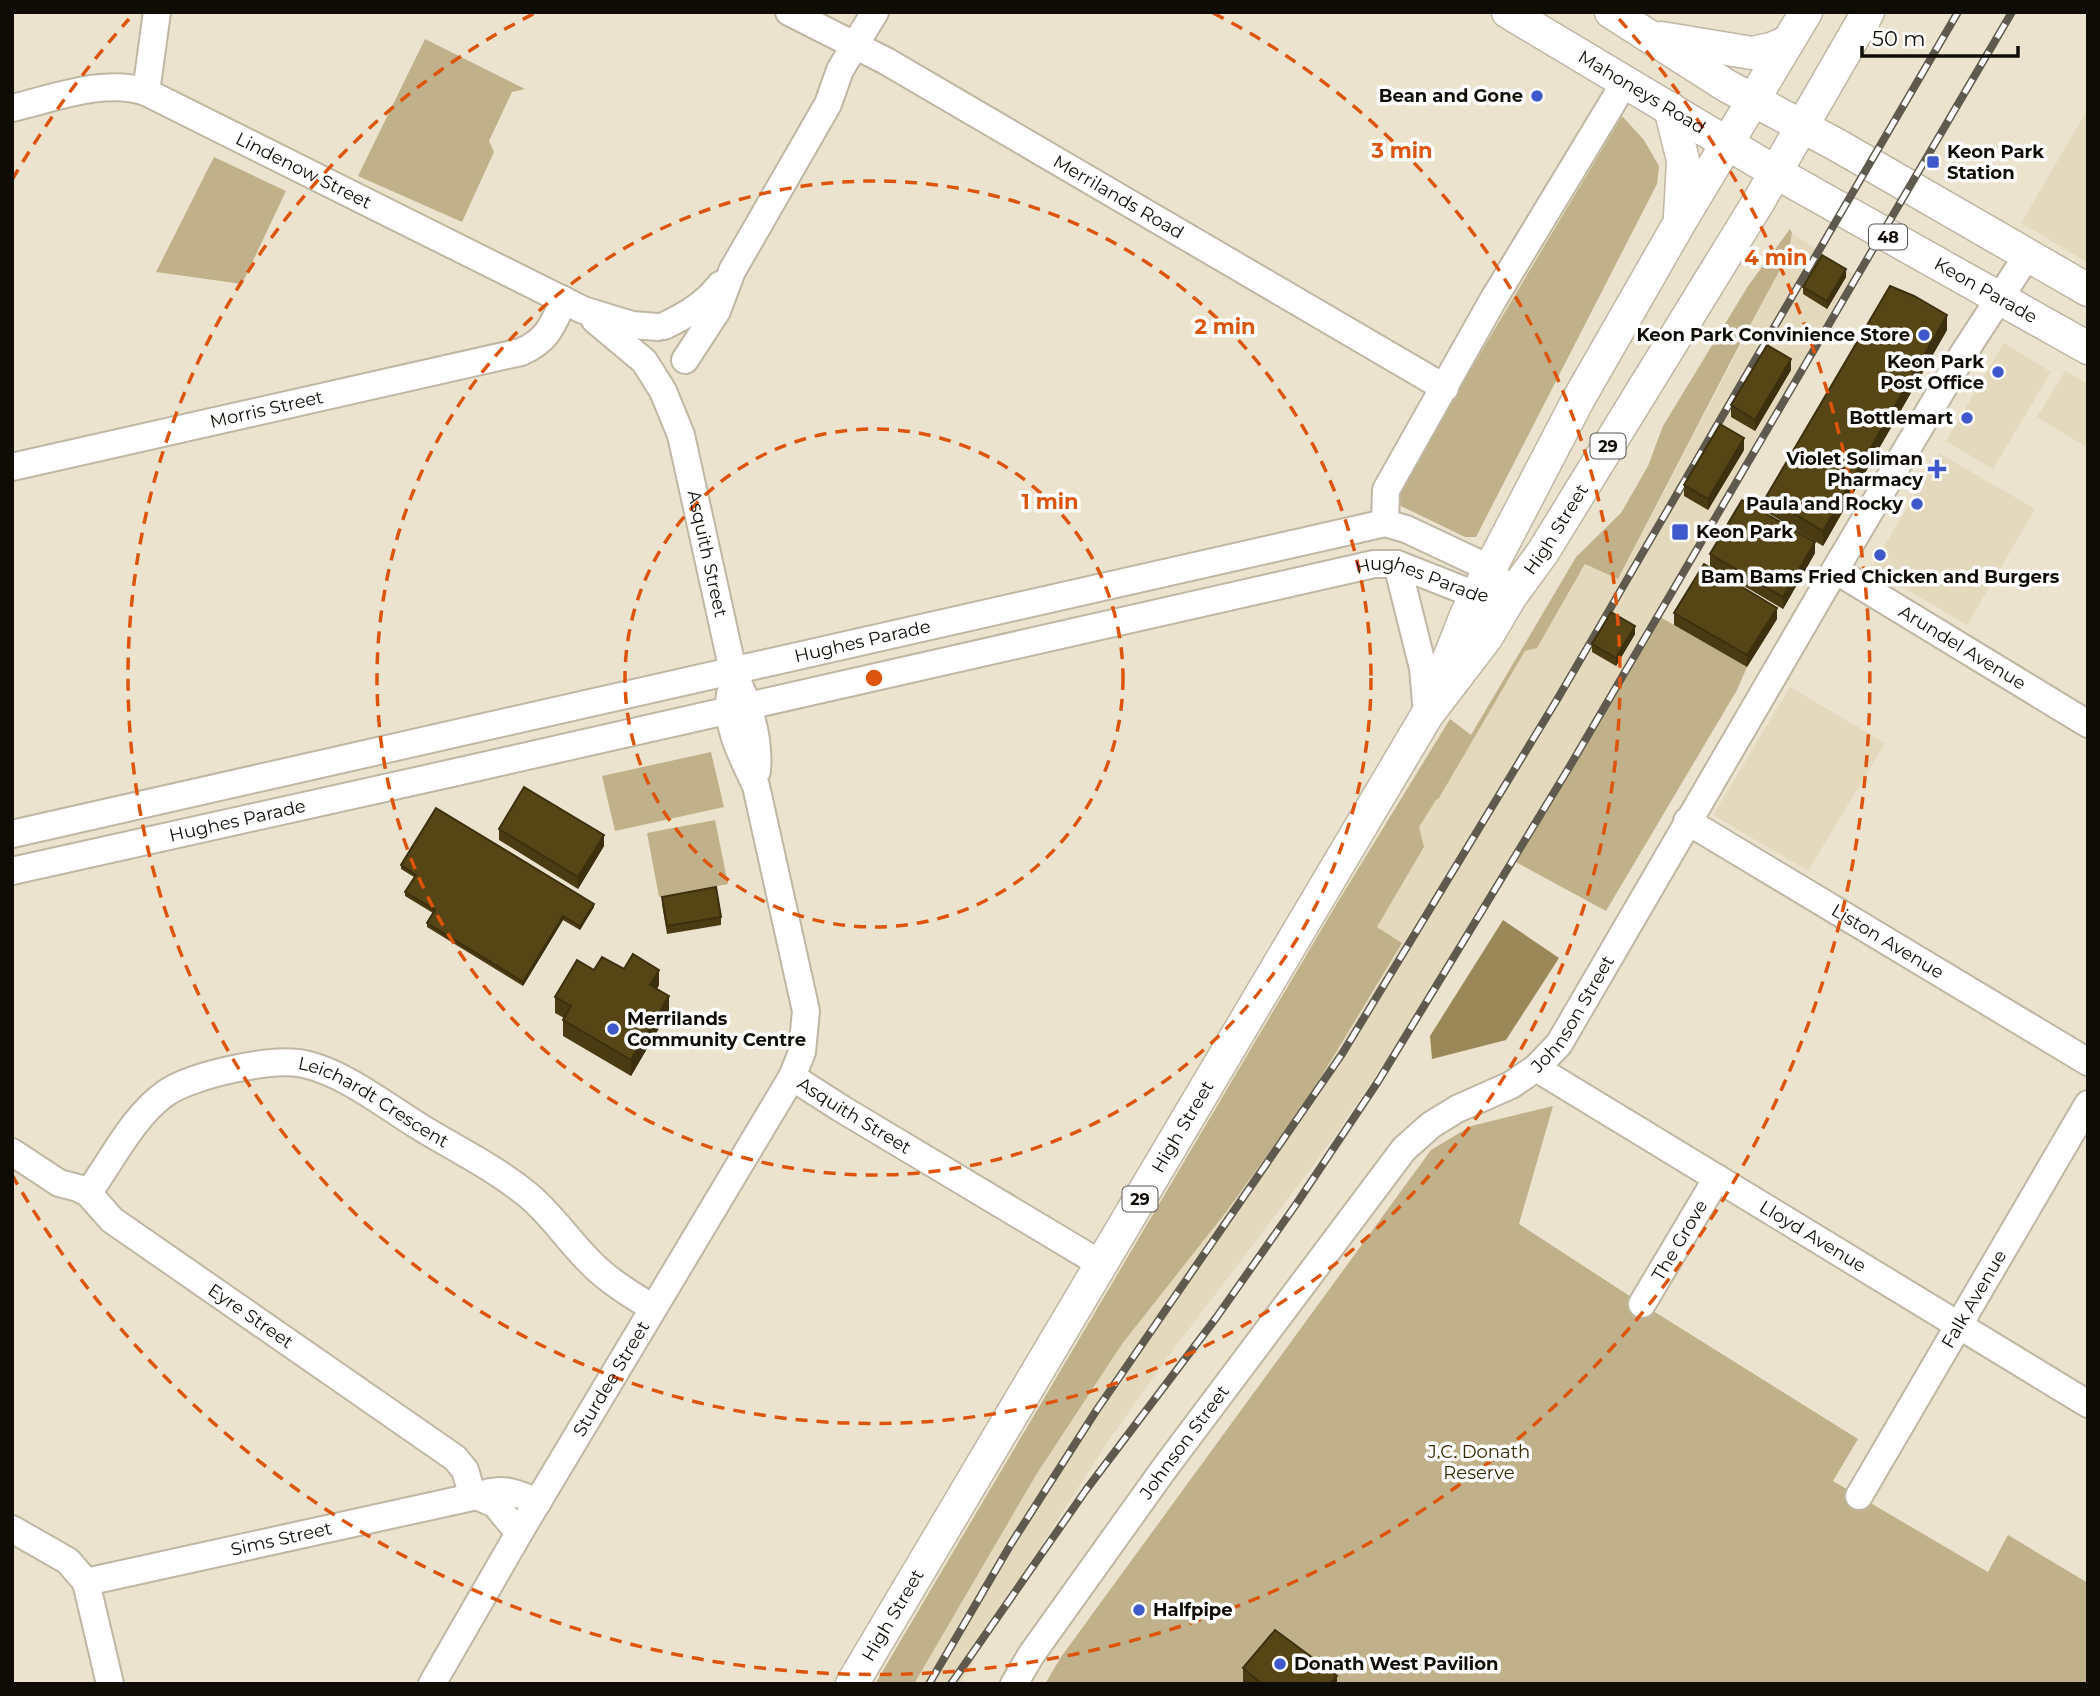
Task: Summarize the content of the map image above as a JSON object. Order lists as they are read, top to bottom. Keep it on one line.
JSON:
{"streets":{"main road":["Mahoneys Road","48","Keon Parade","29","High Street"],"street":["Lindenow Street","Merrilands Road","Morris Street","Asquith Street","Hughes Parade","Arundel Avenue","Liston Avenue","Johnson Street","Leichardt Crescent","Lloyd Avenue","The Grove","Falk Avenue","Eyre Street","Sturdee Street","Sims Street"]},"crossings":[["Mahoneys Road","Keon Parade"],["Mahoneys Road","High Street"],["Lindenow Street","Morris Street"],["Lindenow Street","Asquith Street"],["Keon Parade","High Street"],["Keon Parade","Johnson Street"],["High Street","Asquith Street"],["High Street","Hughes Parade"],["Asquith Street","Hughes Parade"],["Asquith Street","Sturdee Street"],["Arundel Avenue","Johnson Street"],["Liston Avenue","Johnson Street"],["Johnson Street","Lloyd Avenue"],["Leichardt Crescent","Eyre Street"],["Leichardt Crescent","Sturdee Street"],["Lloyd Avenue","The Grove"],["Lloyd Avenue","Falk Avenue"],["Eyre Street","Sims Street"],["Sturdee Street","Sims Street"]],"parks":["J.C. Donath Reserve"],"places":{"other":["Bean and Gone","Keon Park Convinience Store","Keon Park Post Office","Bottlemart","Paula and Rocky","Bam Bams Fried Chicken and Burgers","Merrilands Community Centre","Halfpipe","Donath West Pavilion"],"transit":["Keon Park Station","Keon Park"],"health":["Violet Soliman Pharmacy"]},"scale_bar":"50 m","rings":["3 min","4 min","2 min","1 min"]}
